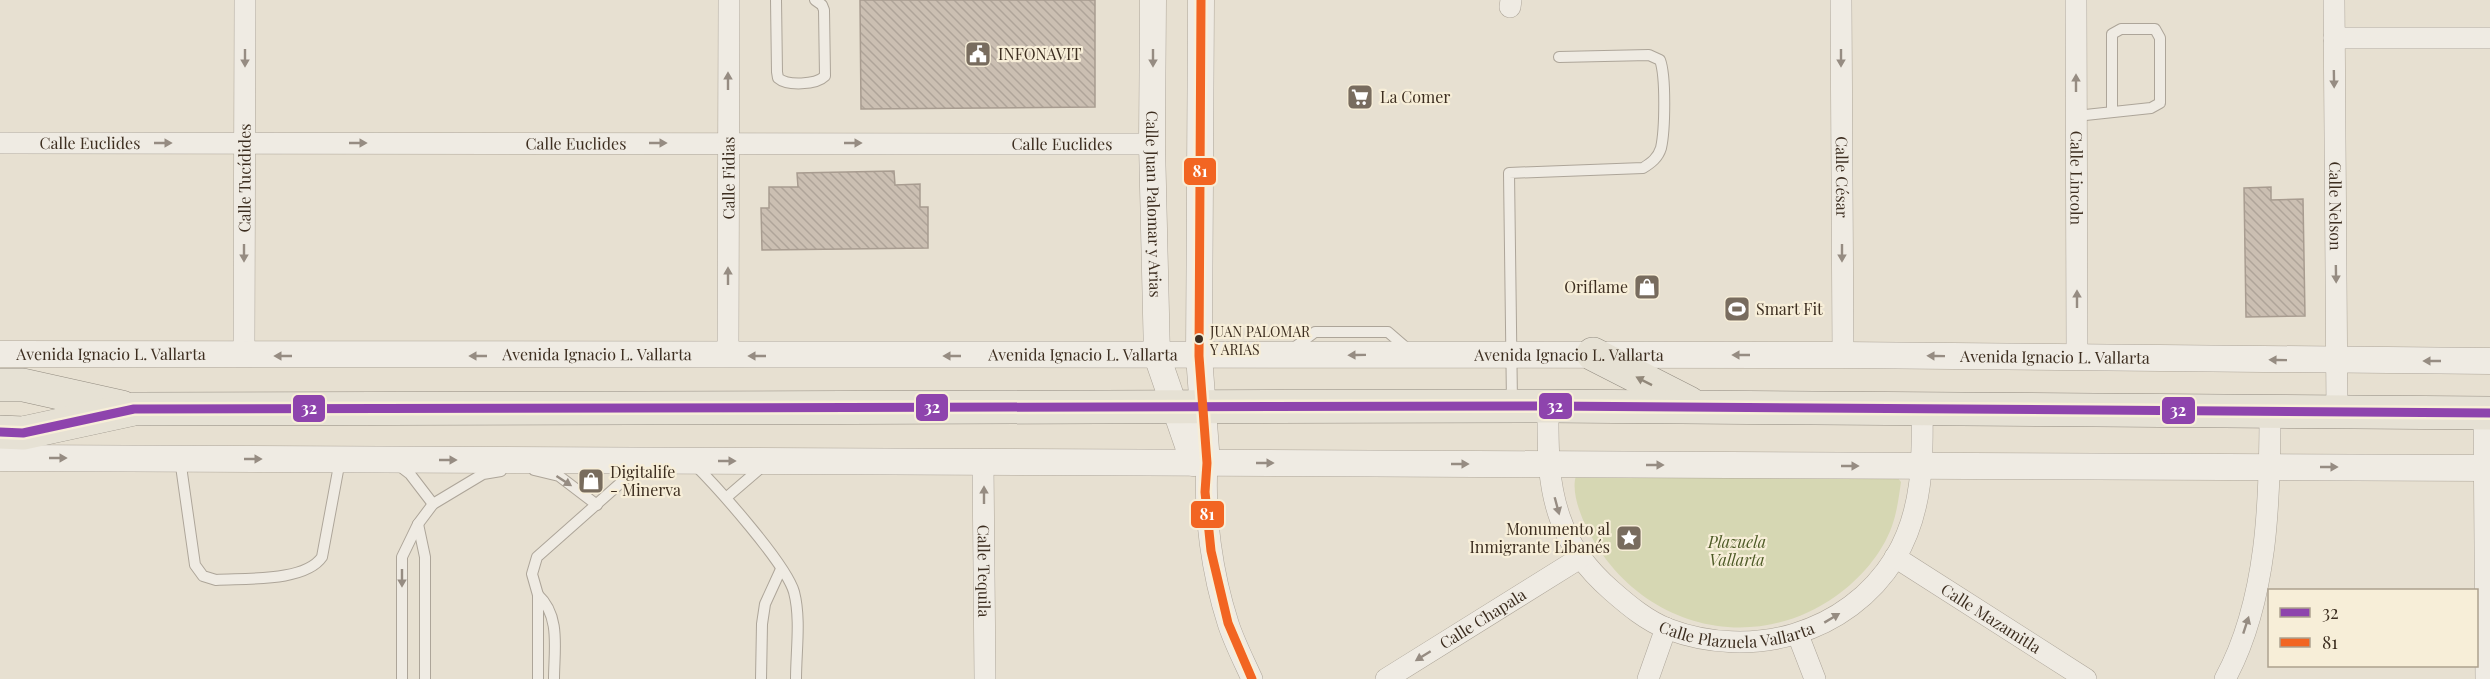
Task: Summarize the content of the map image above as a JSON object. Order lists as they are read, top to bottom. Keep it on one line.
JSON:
{"streets":{"main road":["Avenida Ignacio L. Vallarta"],"street":["Calle Euclides","Calle César","Calle Tucídides","Calle Fidias","Calle Lincoln","Calle Juan Palomar y Arias","Calle Nelson","Calle Tequila","Calle Mazamitla","Calle Chapala","Calle Plazuela Vallarta"]},"crossings":[["Calle Euclides","Calle Tucídides"],["Calle Euclides","Calle Fidias"],["Calle Euclides","Calle Juan Palomar y Arias"],["Calle César","Avenida Ignacio L. Vallarta"],["Calle Tucídides","Avenida Ignacio L. Vallarta"],["Calle Fidias","Avenida Ignacio L. Vallarta"],["Calle Lincoln","Avenida Ignacio L. Vallarta"],["Calle Juan Palomar y Arias","Avenida Ignacio L. Vallarta"],["Calle Nelson","Avenida Ignacio L. Vallarta"],["Avenida Ignacio L. Vallarta","Calle Plazuela Vallarta"],["Calle Mazamitla","Calle Plazuela Vallarta"],["Calle Chapala","Calle Plazuela Vallarta"]],"one_way":["Calle Euclides","Calle César","Calle Tucídides","Calle Fidias","Calle Lincoln","Calle Nelson","Calle Tequila","Calle Chapala"],"parks":["Plazuela Vallarta"],"places":{"public building":["INFONAVIT"],"supermarket":["La Comer"],"shop":["Oriflame","Digitalife - Minerva"],"sports":["Smart Fit"],"other":["JUAN PALOMAR Y ARIAS"],"place":["Monumento al Inmigrante Libanés"]},"lines":["transit line 81","transit line 32"],"legend":["32","81"]}
